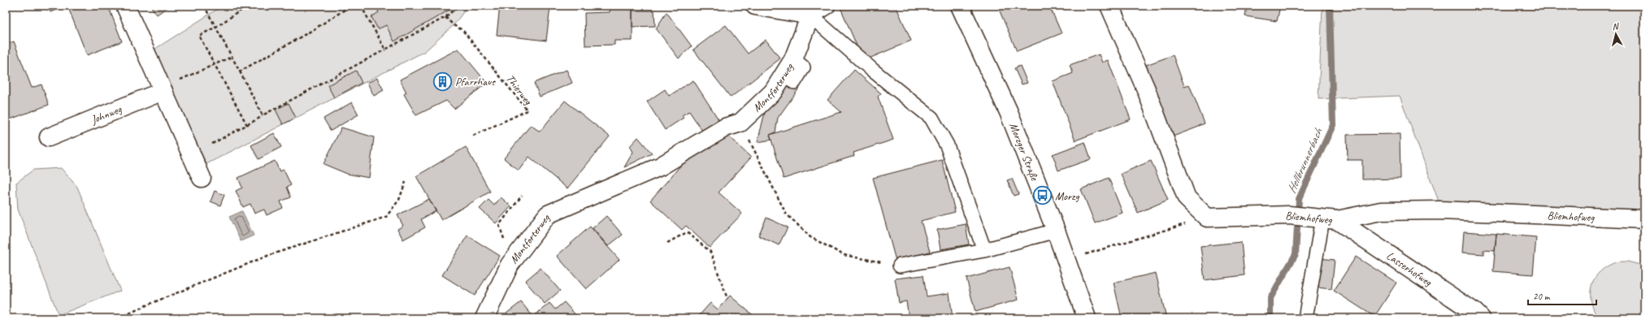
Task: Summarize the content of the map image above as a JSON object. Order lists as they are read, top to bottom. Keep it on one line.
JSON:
{"streets":{"street":["Montforterweg","Johnweg","Morzger Straße","Bliemhofweg","Lasserhofweg"],"path":["Thierweg"]},"crossings":[["Bliemhofweg","Lasserhofweg"]],"water":["Hellbrunnerbach"],"places":{"building":["Pfarrhaus"],"bus stop":["Morzg"]},"scale_bar":"20 m","north":"top"}
